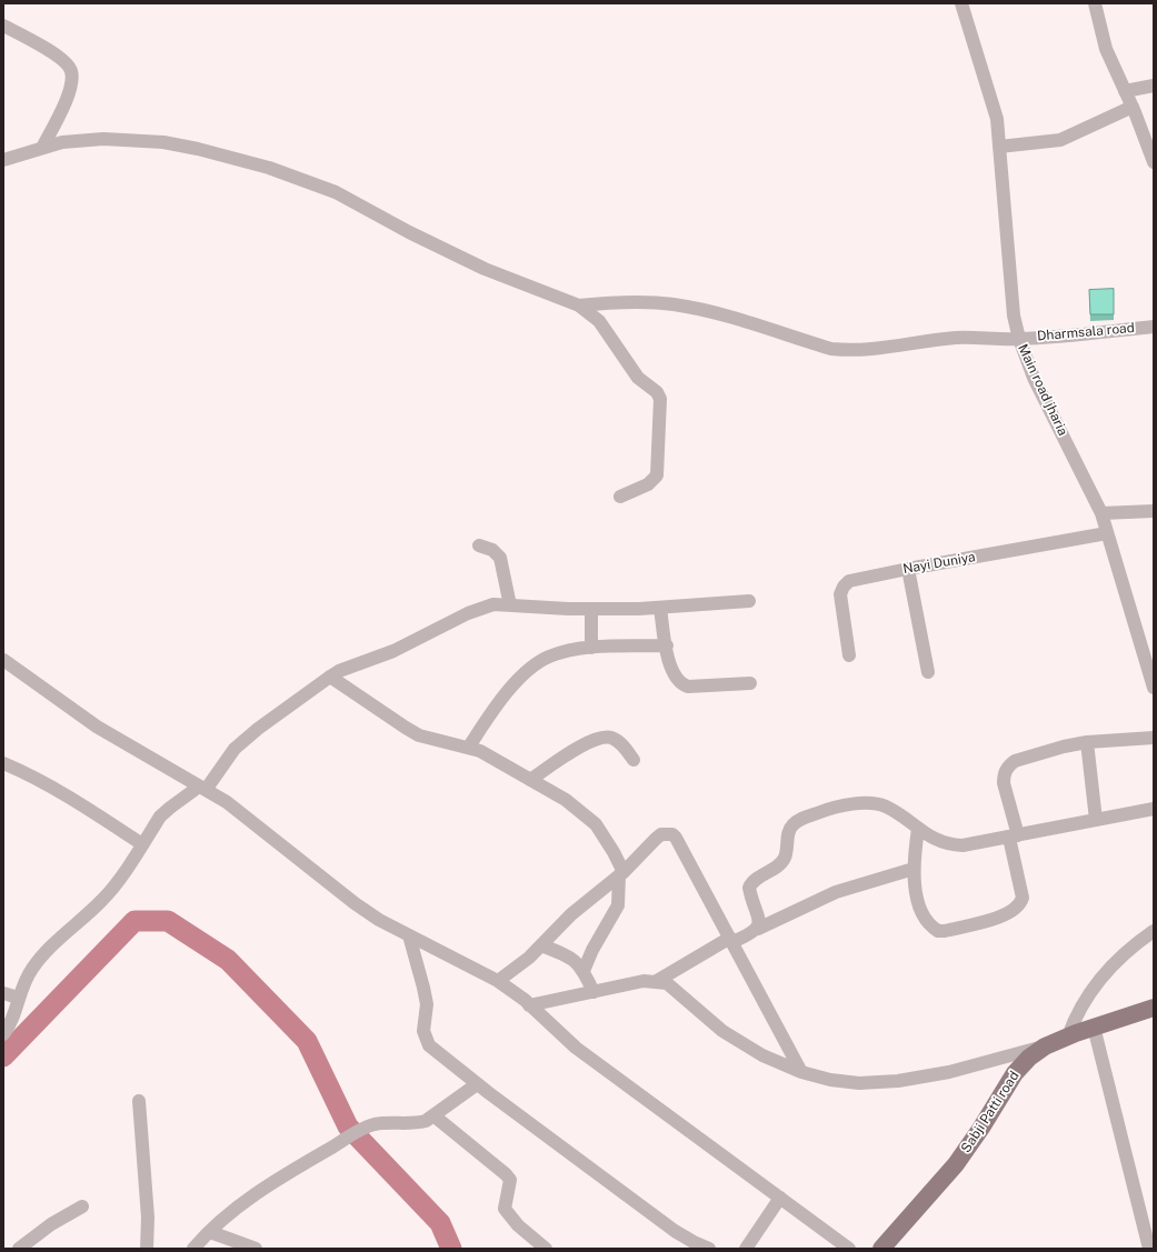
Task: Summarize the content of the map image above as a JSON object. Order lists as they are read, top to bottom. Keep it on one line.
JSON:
{"streets":{"main road":["Sabji Patti road"],"street":["Dharmsala road","Main road jharia","Nayi Duniya"]},"crossings":[["Dharmsala road","Main road jharia"],["Main road jharia","Nayi Duniya"]]}
